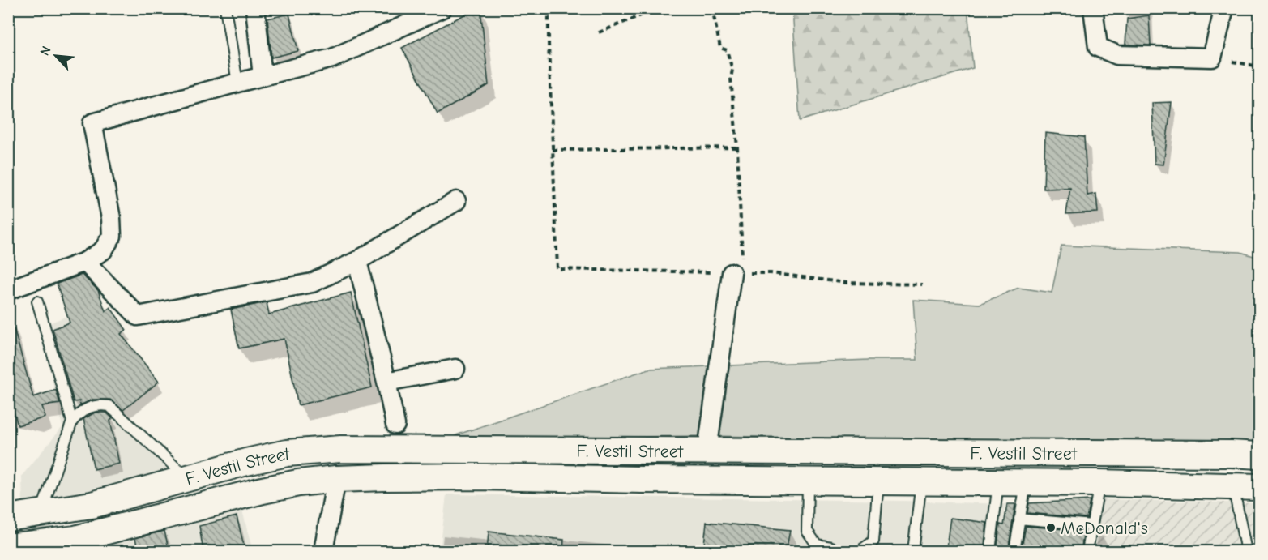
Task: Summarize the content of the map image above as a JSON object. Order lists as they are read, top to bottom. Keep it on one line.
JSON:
{"streets":{"main road":["F. Vestil Street"]},"places":["McDonald's"],"north":"top left"}
